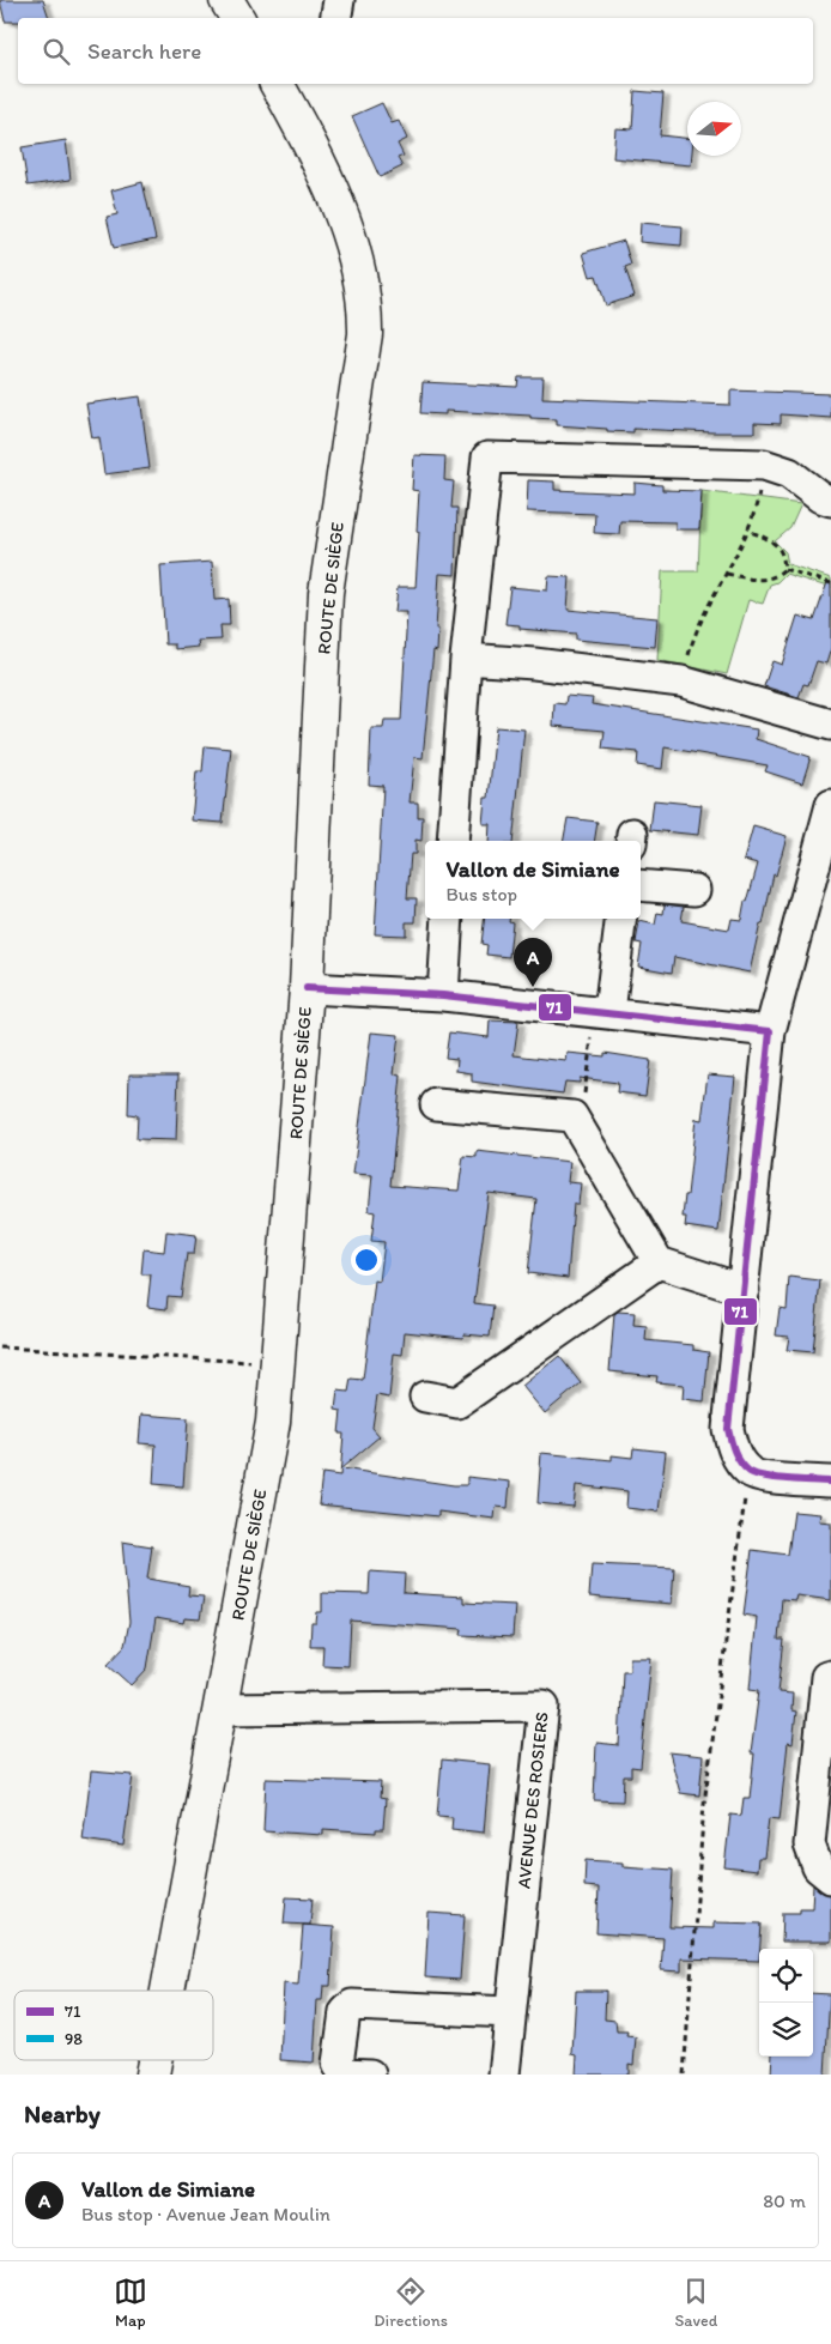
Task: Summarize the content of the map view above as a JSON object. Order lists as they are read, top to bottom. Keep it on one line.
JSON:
{"streets":{"street":["ROUTE DE SIÈGE","AVENUE DES ROSIERS"]},"crossings":[["ROUTE DE SIÈGE","AVENUE DES ROSIERS"]],"lines":["transit line 71"],"legend":["71","98"],"north":"right","page":{"search":"Search here","popup":["Vallon de Simiane","Bus stop"],"pins":"A","heading":"Nearby","list":[{"mark":"A","name":"Vallon de Simiane","note":"Bus stop · Avenue Jean Moulin","value":"80 m"}],"nav":["Map","Directions","Saved"]}}
